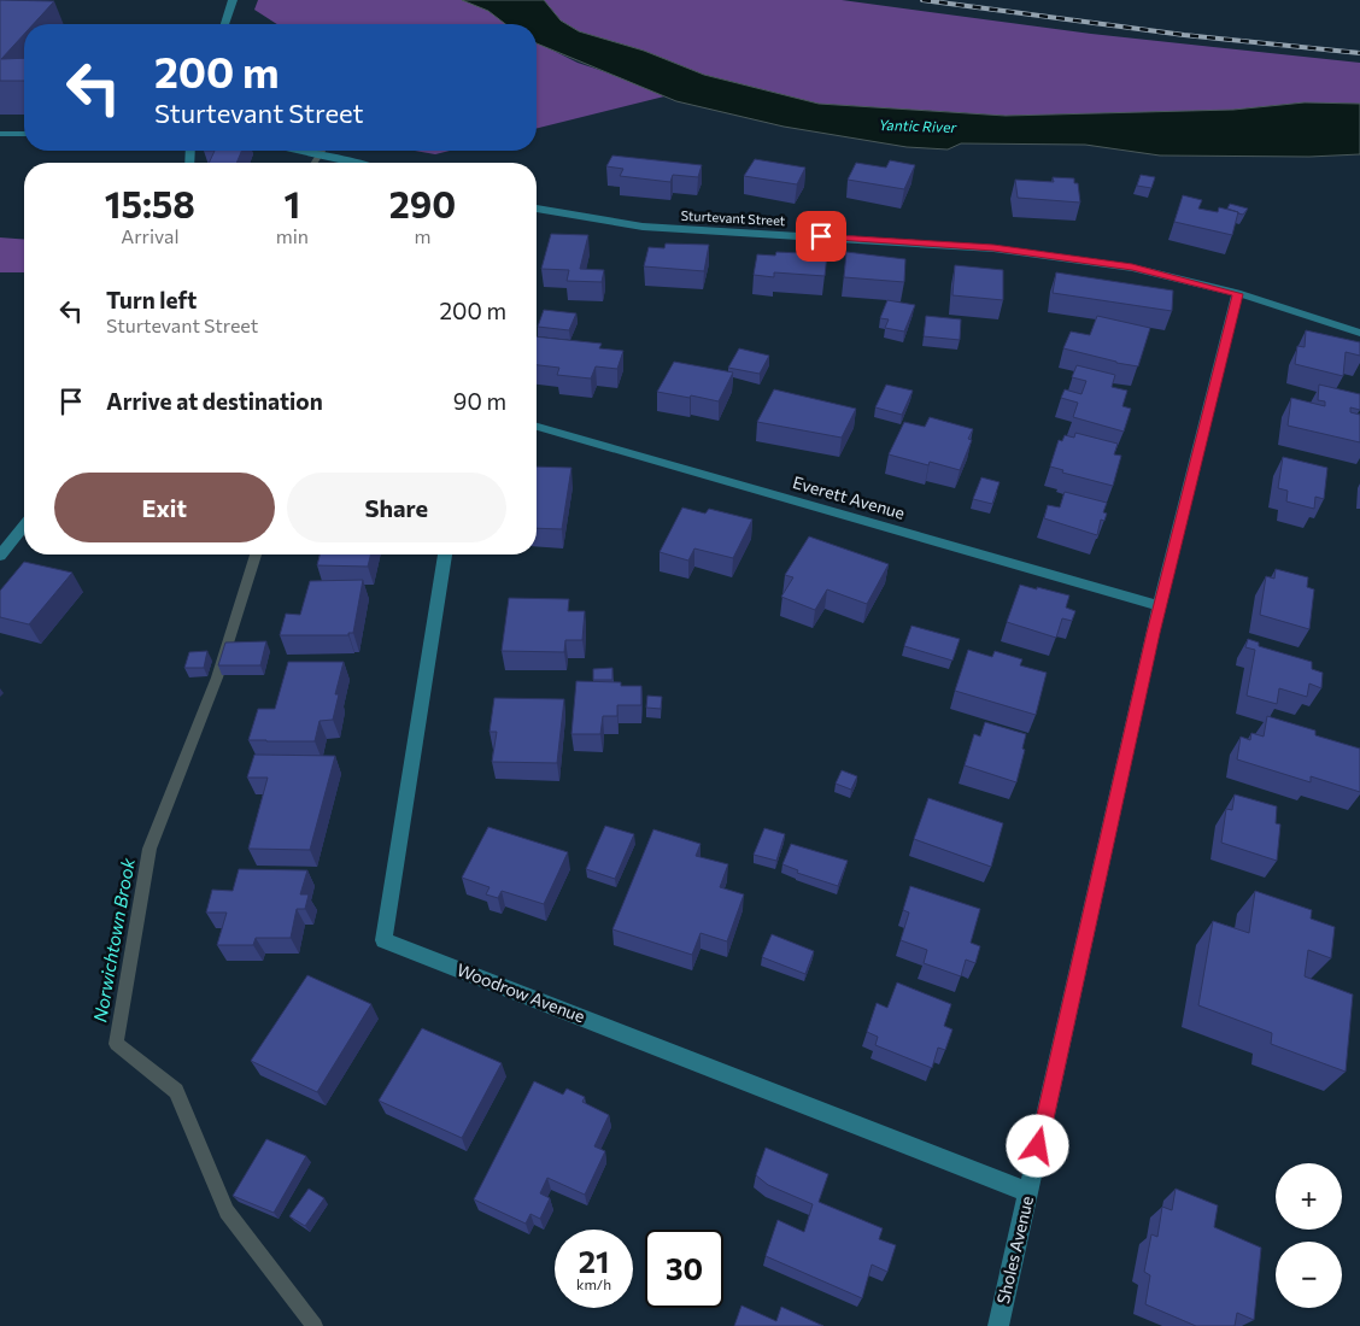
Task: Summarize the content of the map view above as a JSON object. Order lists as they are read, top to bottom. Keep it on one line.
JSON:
{"streets":{"street":["Sturtevant Street","Everett Avenue","Woodrow Avenue","Sholes Avenue"]},"crossings":[["Sturtevant Street","Sholes Avenue"],["Everett Avenue","Sholes Avenue"],["Woodrow Avenue","Sholes Avenue"]],"water":["Yantic River","Norwichtown Brook"],"page":{"turn":["200 m","Sturtevant Street"],"eta":["15:58","Arrival","1","min","290","m"],"list":[{"name":"Turn left","note":"Sturtevant Street","value":"200 m"},{"name":"Arrive at destination","value":"90 m"}],"buttons":["Exit","Share"],"map_buttons":["+","−"],"speed":"21 km/h","limit":"30"}}
